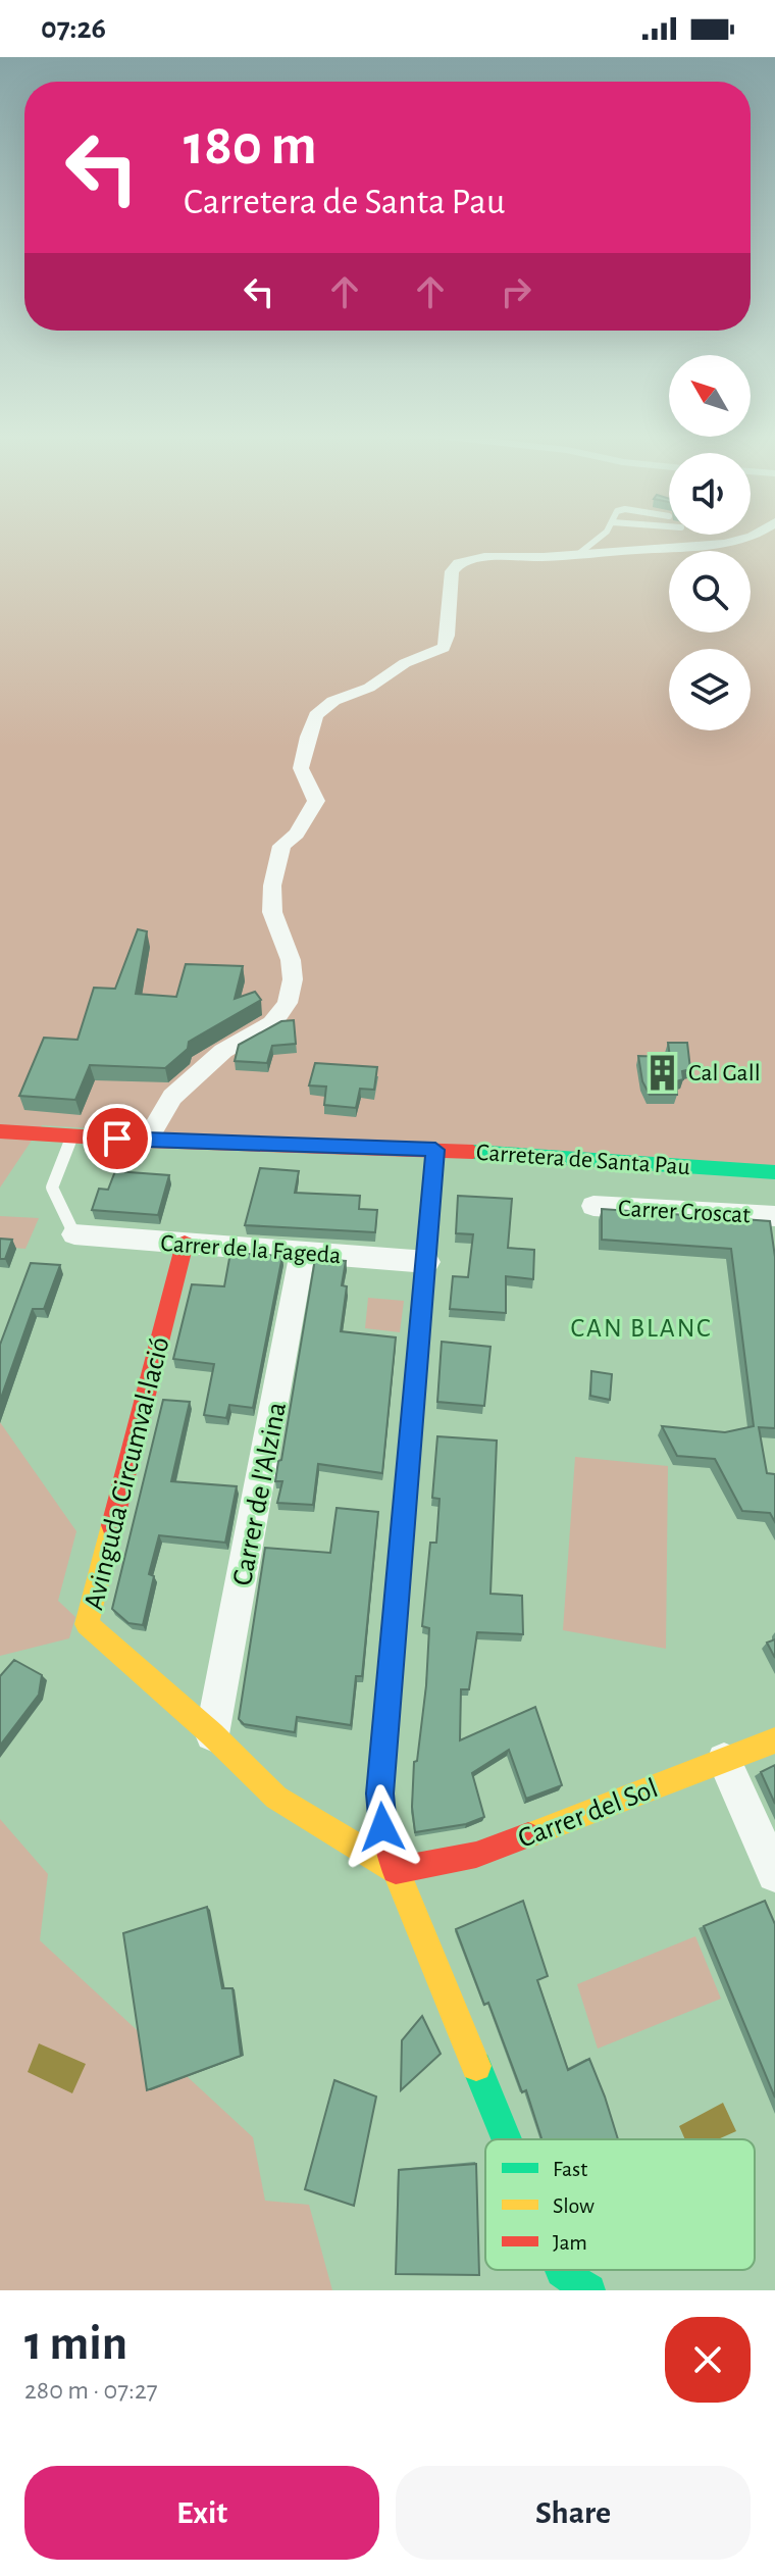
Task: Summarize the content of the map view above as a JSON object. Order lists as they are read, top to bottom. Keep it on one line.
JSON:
{"streets":{"street":["Carretera de Santa Pau","Carrer Croscat","Carrer de la Fageda","Avinguda Circumval·lació","Carrer de l'Alzina","Carrer del Sol"]},"crossings":[["Carrer de la Fageda","Avinguda Circumval·lació"],["Carrer de la Fageda","Carrer de l'Alzina"],["Avinguda Circumval·lació","Carrer de l'Alzina"],["Avinguda Circumval·lació","Carrer del Sol"]],"districts":["CAN BLANC"],"places":{"building":["Cal Gall"]},"legend":["Fast","Slow","Jam"],"north":"top left","page":{"status":"07:26","turn":["180 m","Carretera de Santa Pau"],"heading":["1 min","280 m · 07:27"],"buttons":["Exit","Share"]}}
